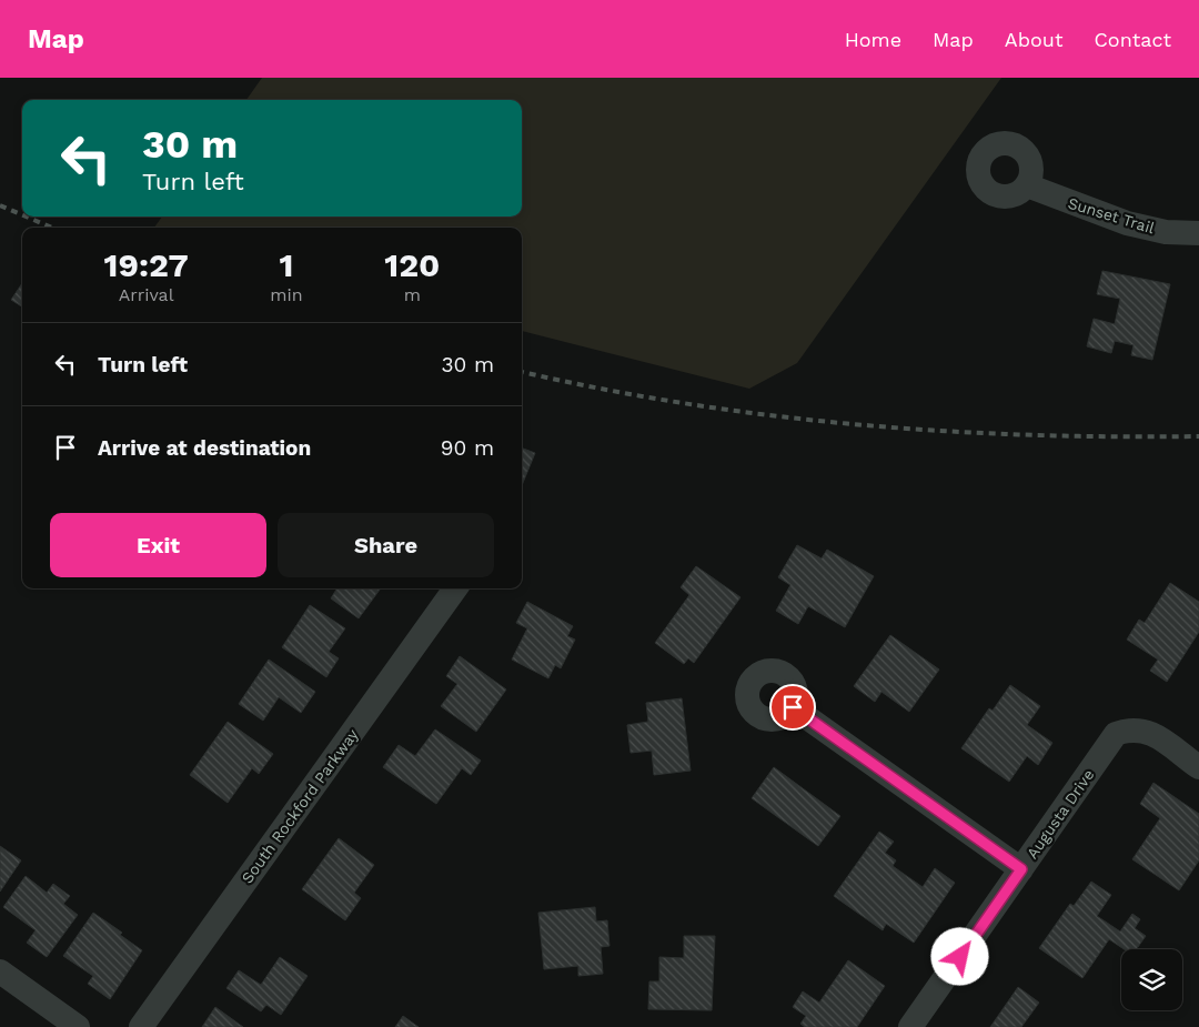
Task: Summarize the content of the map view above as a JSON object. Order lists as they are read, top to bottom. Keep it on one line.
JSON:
{"streets":{"street":["Sunset Trail","South Rockford Parkway","Augusta Drive"]},"page":{"header":"Map","nav":["Home","Map","About","Contact"],"turn":["30 m","Turn left"],"eta":["19:27","Arrival","1","min","120","m"],"list":[{"name":"Turn left","value":"30 m"},{"name":"Arrive at destination","value":"90 m"}],"buttons":["Exit","Share"]}}
